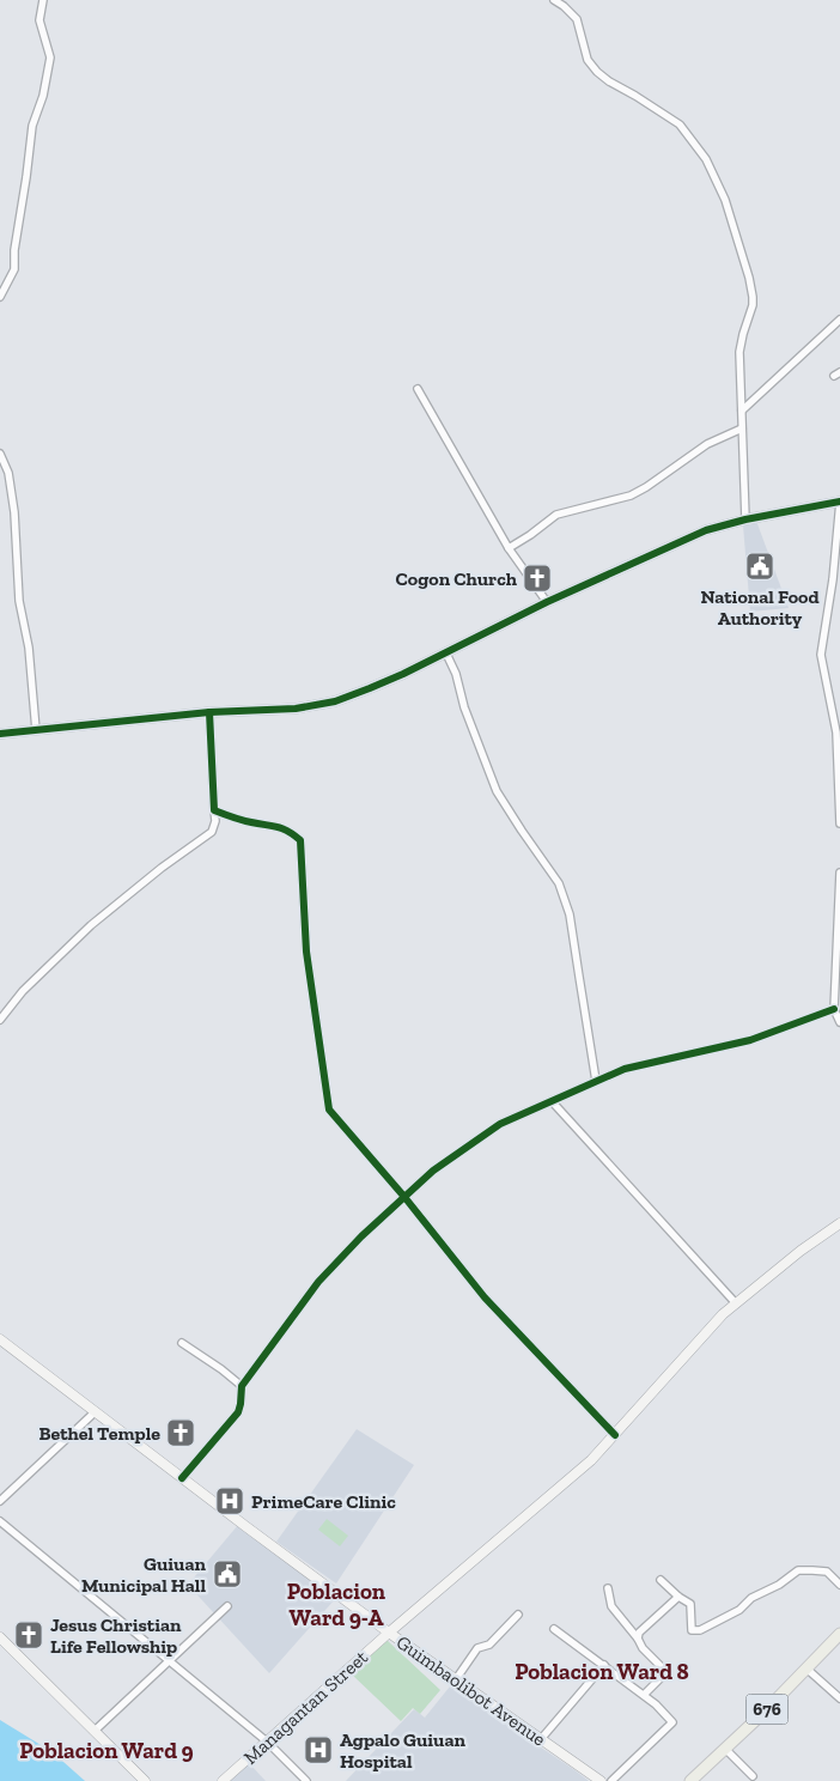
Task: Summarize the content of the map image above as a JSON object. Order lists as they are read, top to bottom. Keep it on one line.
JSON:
{"streets":{"main road":["676"],"street":["Guimbaolibot Avenue","Managantan Street"]},"crossings":[["Guimbaolibot Avenue","Managantan Street"]],"districts":["Poblacion Ward 9-A","Poblacion Ward 8","Poblacion Ward 9"],"places":{"public building":["National Food Authority","Guiuan Municipal Hall"],"church":["Cogon Church","Bethel Temple","Jesus Christian Life Fellowship"],"hospital":["PrimeCare Clinic","Agpalo Guiuan Hospital"]}}
